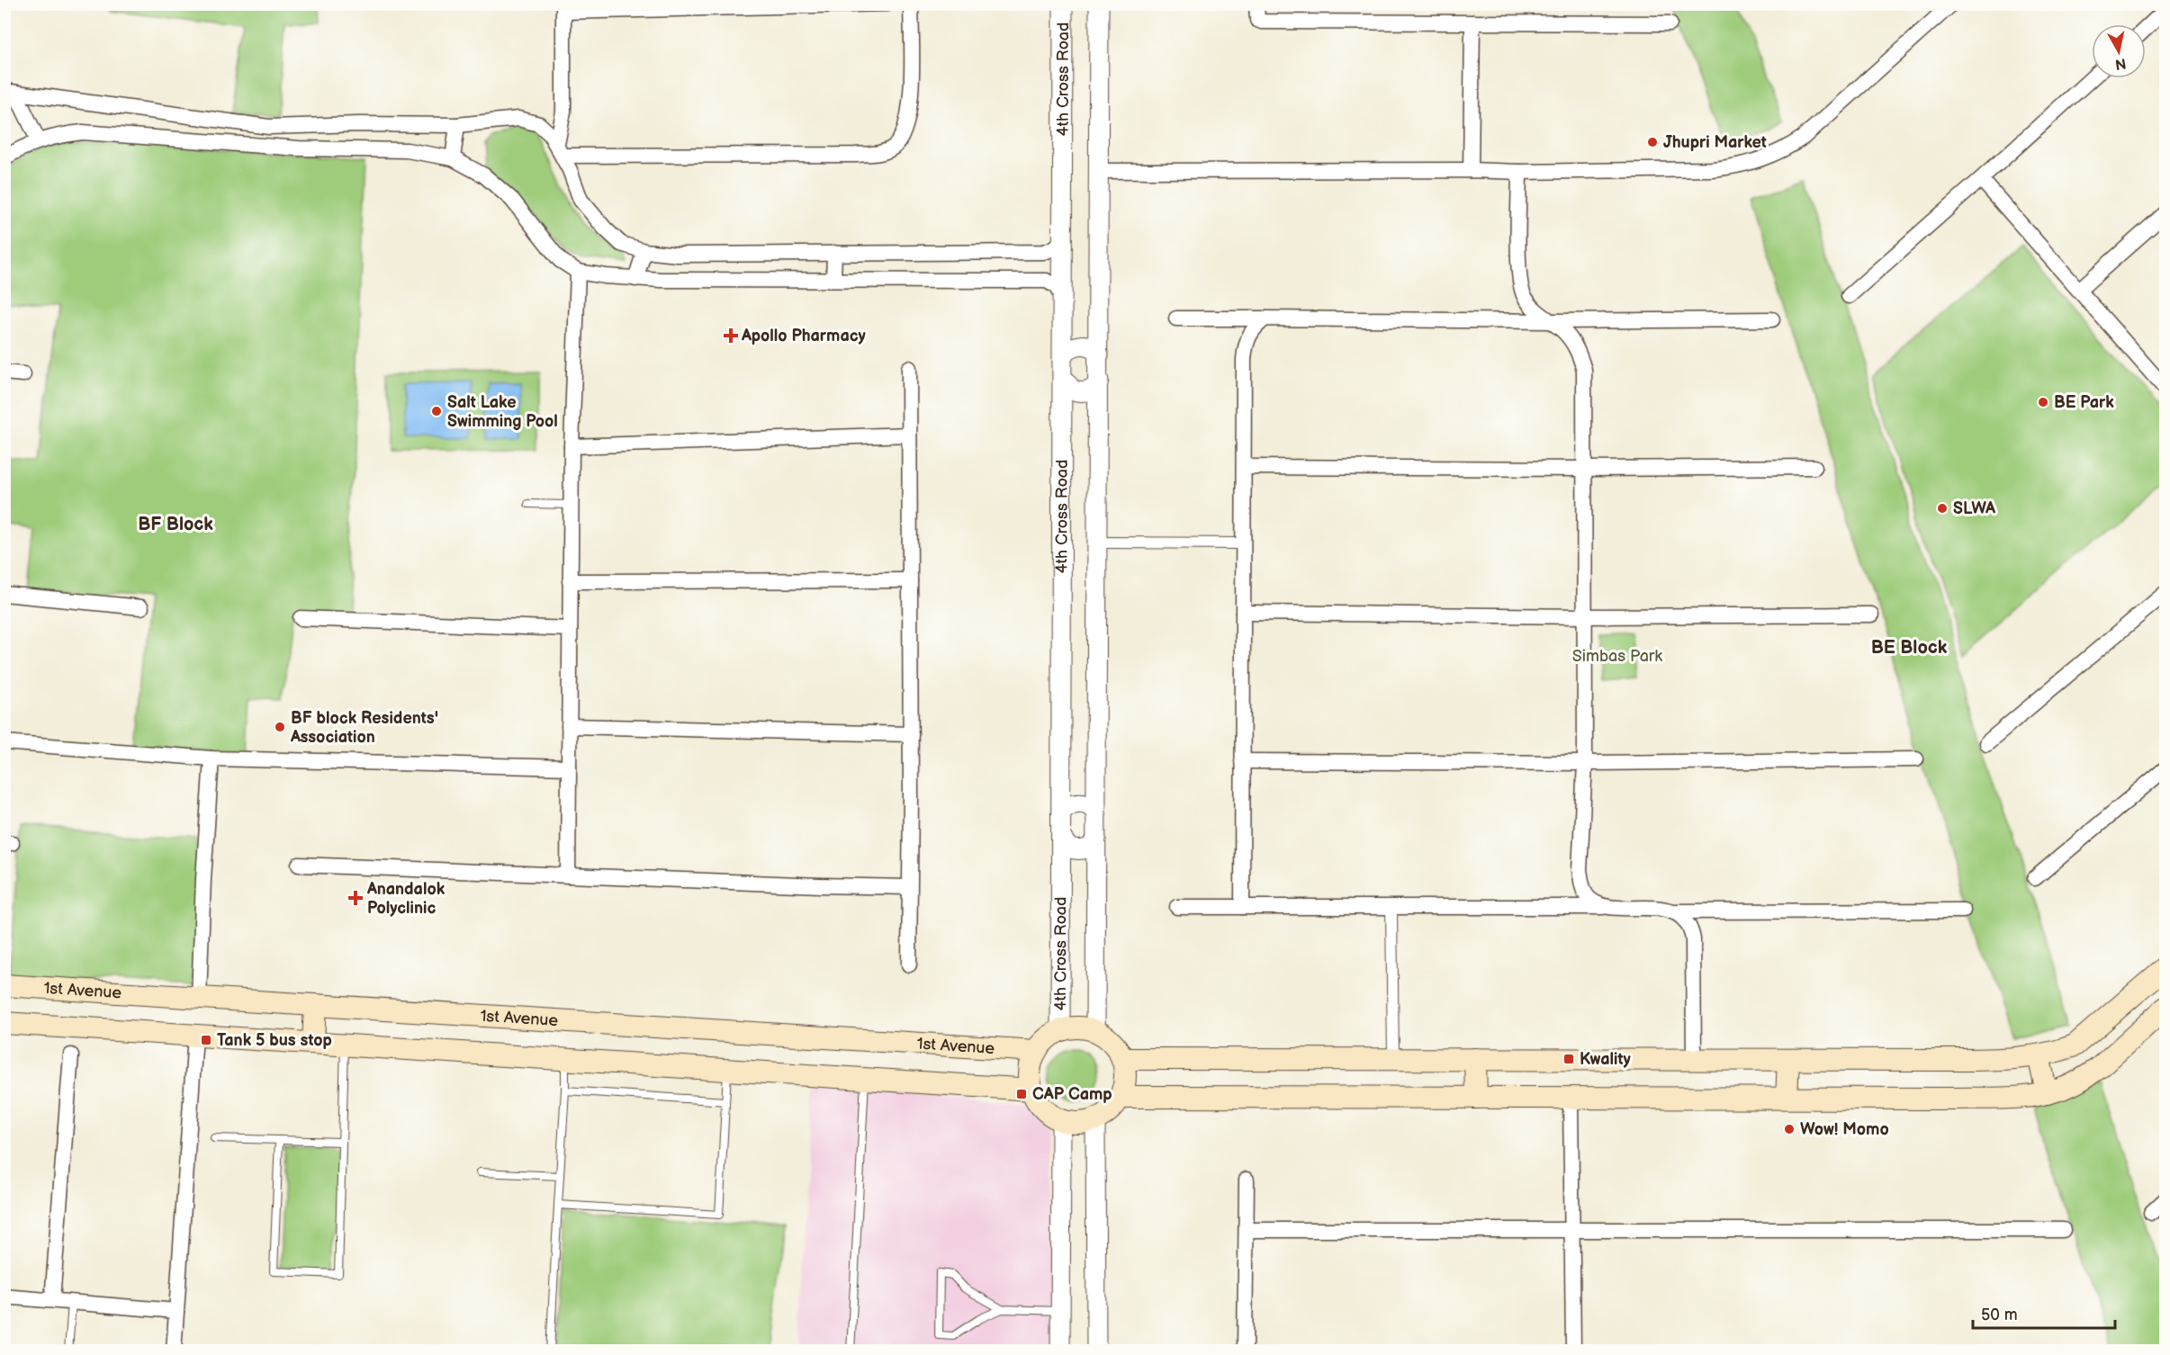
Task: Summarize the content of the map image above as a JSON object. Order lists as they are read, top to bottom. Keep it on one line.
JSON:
{"streets":{"main road":["1st Avenue"],"street":["4th Cross Road"]},"crossings":[["4th Cross Road","1st Avenue"]],"districts":["BF Block","BE Block"],"parks":["Simbas Park"],"places":{"other":["Jhupri Market","BE Park","Salt Lake Swimming Pool","SLWA","BF block Residents' Association","Wow! Momo"],"health":["Apollo Pharmacy","Anandalok Polyclinic"],"transit":["Tank 5 bus stop","Kwality","CAP Camp"]},"scale_bar":"50 m","north":"bottom"}
